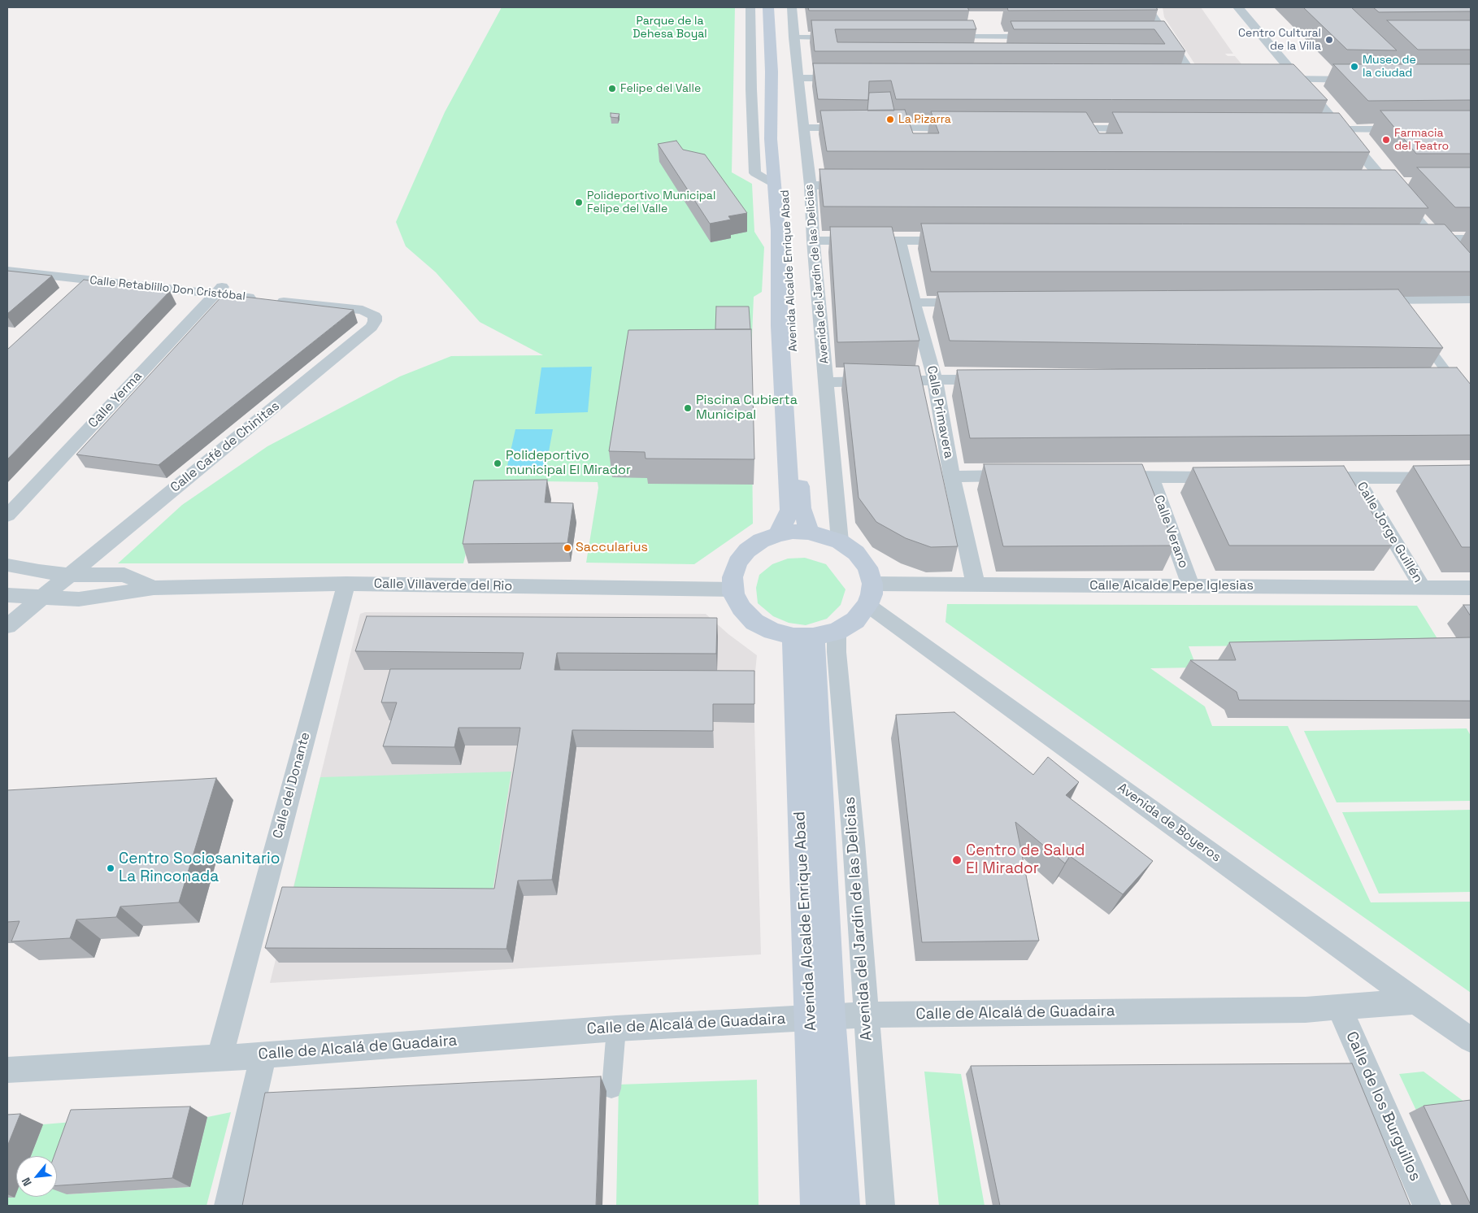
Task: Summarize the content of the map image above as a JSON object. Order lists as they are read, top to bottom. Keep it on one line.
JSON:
{"streets":{"main road":["Avenida Alcalde Enrique Abad"],"street":["Avenida del Jardín de las Delicias","Calle Retablillo Don Cristóbal","Calle Yerma","Calle Primavera","Calle Café de Chinitas","Calle Verano","Calle Jorge Guillén","Calle Villaverde del Rio","Calle Alcalde Pepe Iglesias","Calle del Donante","Avenida de Boyeros","Calle de Alcalá de Guadaira","Calle de los Burguillos"]},"crossings":[["Avenida Alcalde Enrique Abad","Avenida del Jardín de las Delicias"],["Avenida Alcalde Enrique Abad","Calle Villaverde del Rio"],["Avenida Alcalde Enrique Abad","Calle Alcalde Pepe Iglesias"],["Avenida Alcalde Enrique Abad","Avenida de Boyeros"],["Avenida Alcalde Enrique Abad","Calle de Alcalá de Guadaira"],["Avenida del Jardín de las Delicias","Calle Villaverde del Rio"],["Avenida del Jardín de las Delicias","Calle Alcalde Pepe Iglesias"],["Avenida del Jardín de las Delicias","Avenida de Boyeros"],["Avenida del Jardín de las Delicias","Calle de Alcalá de Guadaira"],["Calle Retablillo Don Cristóbal","Calle Yerma"],["Calle Retablillo Don Cristóbal","Calle Café de Chinitas"],["Calle Primavera","Calle Alcalde Pepe Iglesias"],["Calle Café de Chinitas","Calle Villaverde del Rio"],["Calle Verano","Calle Alcalde Pepe Iglesias"],["Calle Jorge Guillén","Calle Alcalde Pepe Iglesias"],["Calle Villaverde del Rio","Calle Alcalde Pepe Iglesias"],["Calle Villaverde del Rio","Calle del Donante"],["Calle Villaverde del Rio","Avenida de Boyeros"],["Calle Alcalde Pepe Iglesias","Avenida de Boyeros"],["Calle del Donante","Calle de Alcalá de Guadaira"],["Avenida de Boyeros","Calle de Alcalá de Guadaira"],["Calle de Alcalá de Guadaira","Calle de los Burguillos"]],"parks":["Parque de la Dehesa Boyal"],"places":["Centro Cultural de la Villa","Museo de la ciudad","Felipe del Valle","La Pizarra","Farmacia del Teatro","Polideportivo Municipal Felipe del Valle","Piscina Cubierta Municipal","Polideportivo municipal El Mirador","Saccularius","Centro de Salud El Mirador","Centro Sociosanitario La Rinconada"],"north":"bottom left"}
